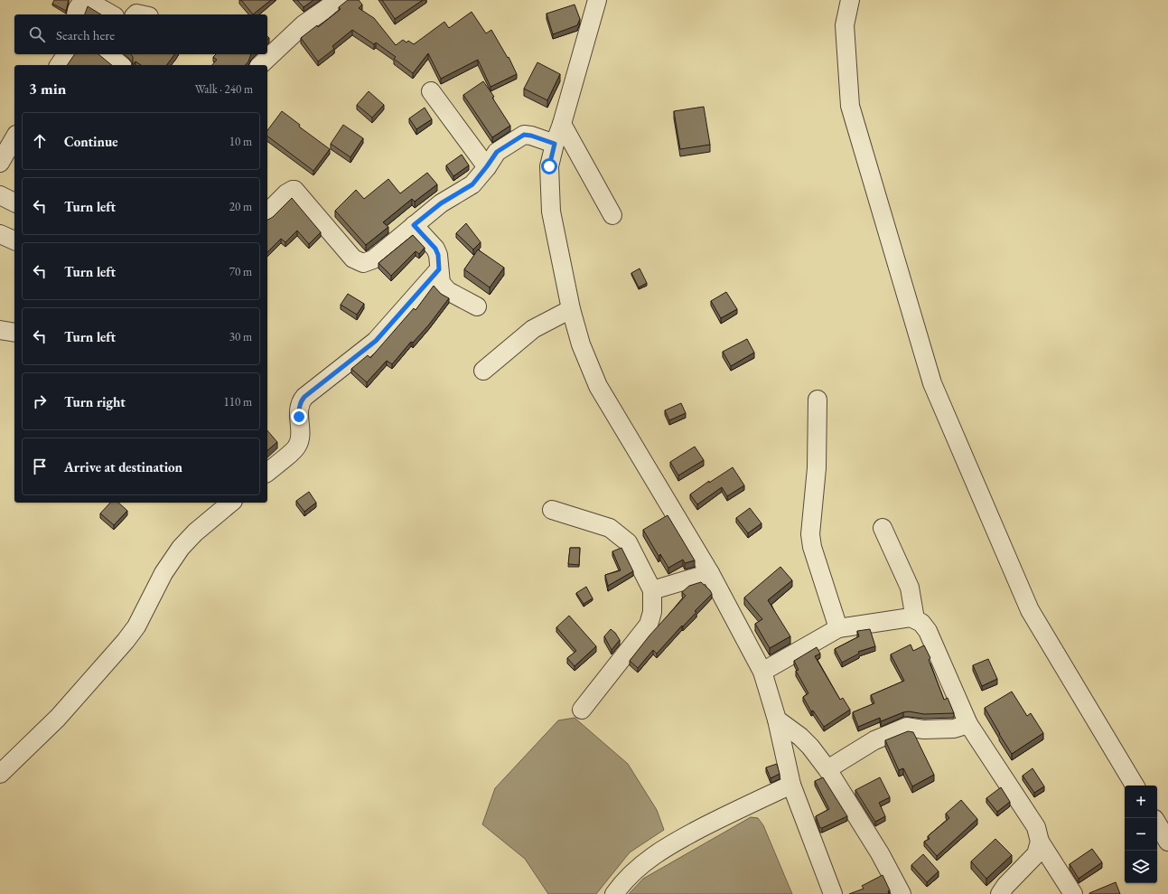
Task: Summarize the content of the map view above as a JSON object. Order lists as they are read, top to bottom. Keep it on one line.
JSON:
{"page":{"search":"Search here","heading":["3 min","Walk · 240 m"],"list":[["Continue","10 m"],["Turn left","20 m"],["Turn left","70 m"],["Turn left","30 m"],["Turn right","110 m"],"Arrive at destination"],"map_buttons":["+","−"]}}
